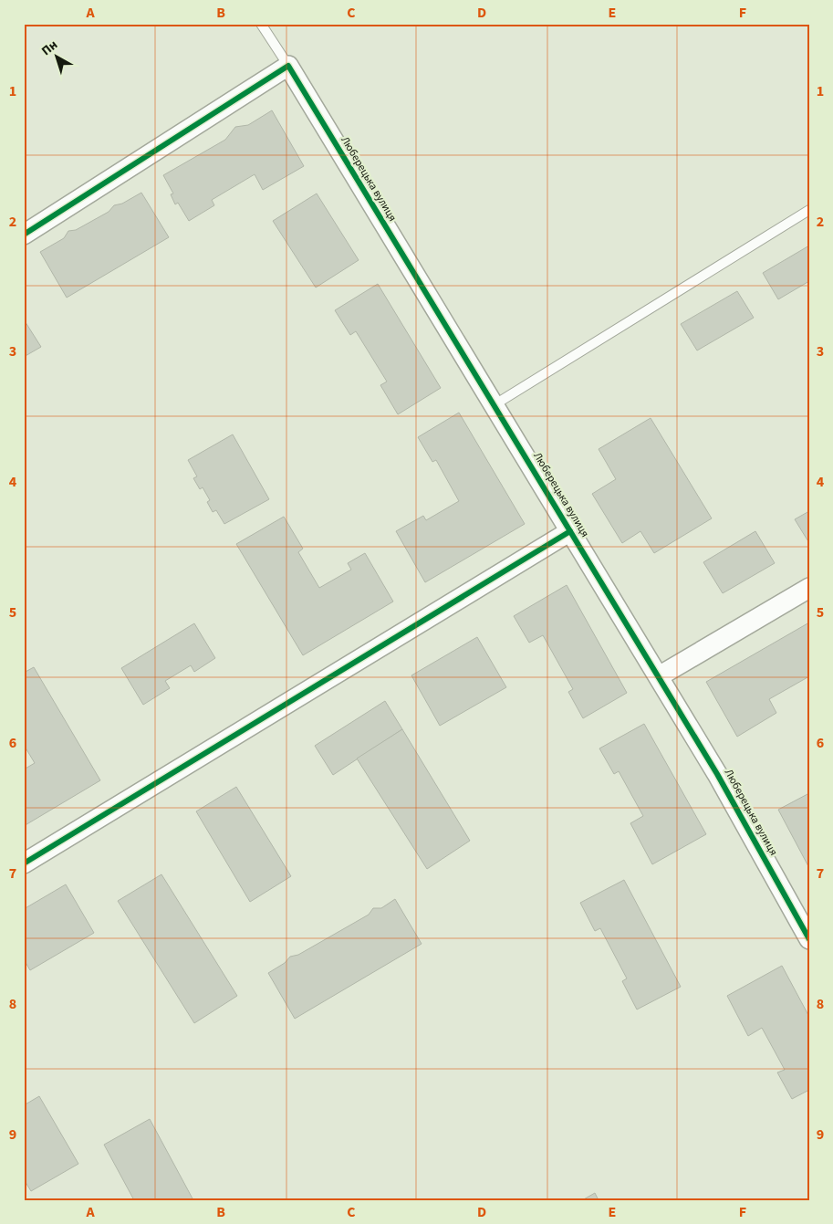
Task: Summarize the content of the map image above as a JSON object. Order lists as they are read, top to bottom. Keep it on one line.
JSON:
{"streets":{"street":["Люберецька вулиця"]},"north":"top left","grid":{"columns":["A","B","C","D","E","F"],"rows":["1","2","3","4","5","6","7","8","9"]}}
